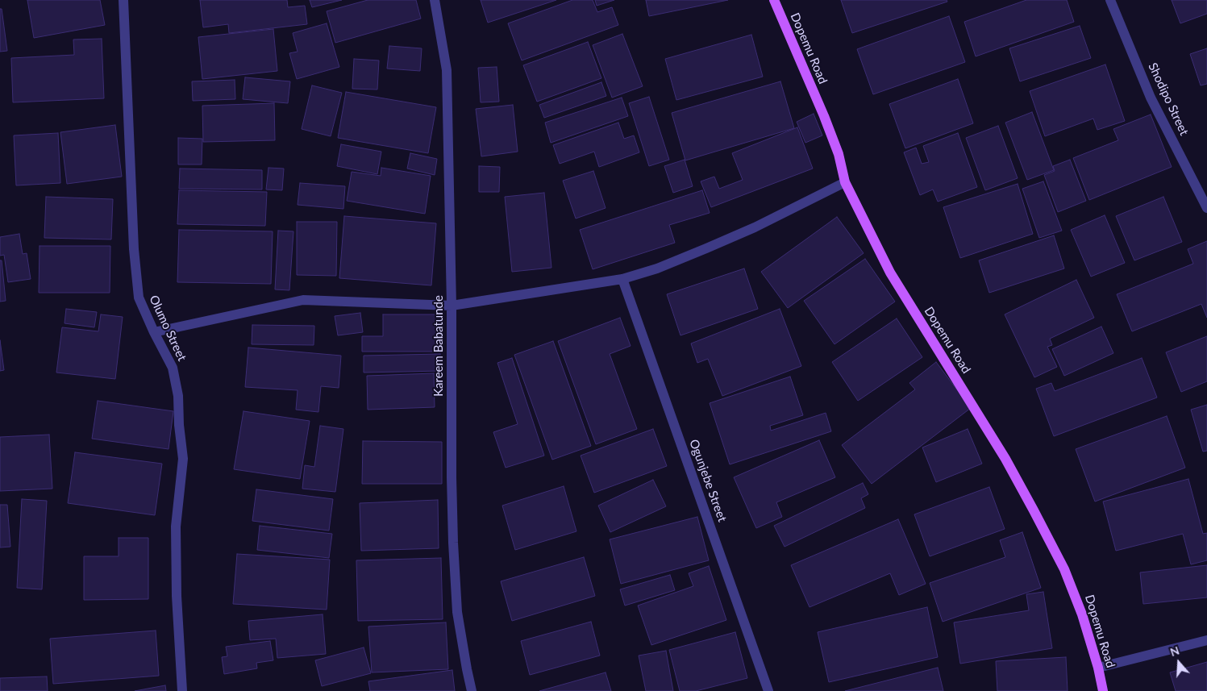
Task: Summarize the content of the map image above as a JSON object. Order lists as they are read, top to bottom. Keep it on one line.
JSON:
{"streets":{"main road":["Dopemu Road"],"street":["Shodipo Street","Olumo Street","Kareem Babatunde","Ogunjebe Street"]},"north":"top"}
